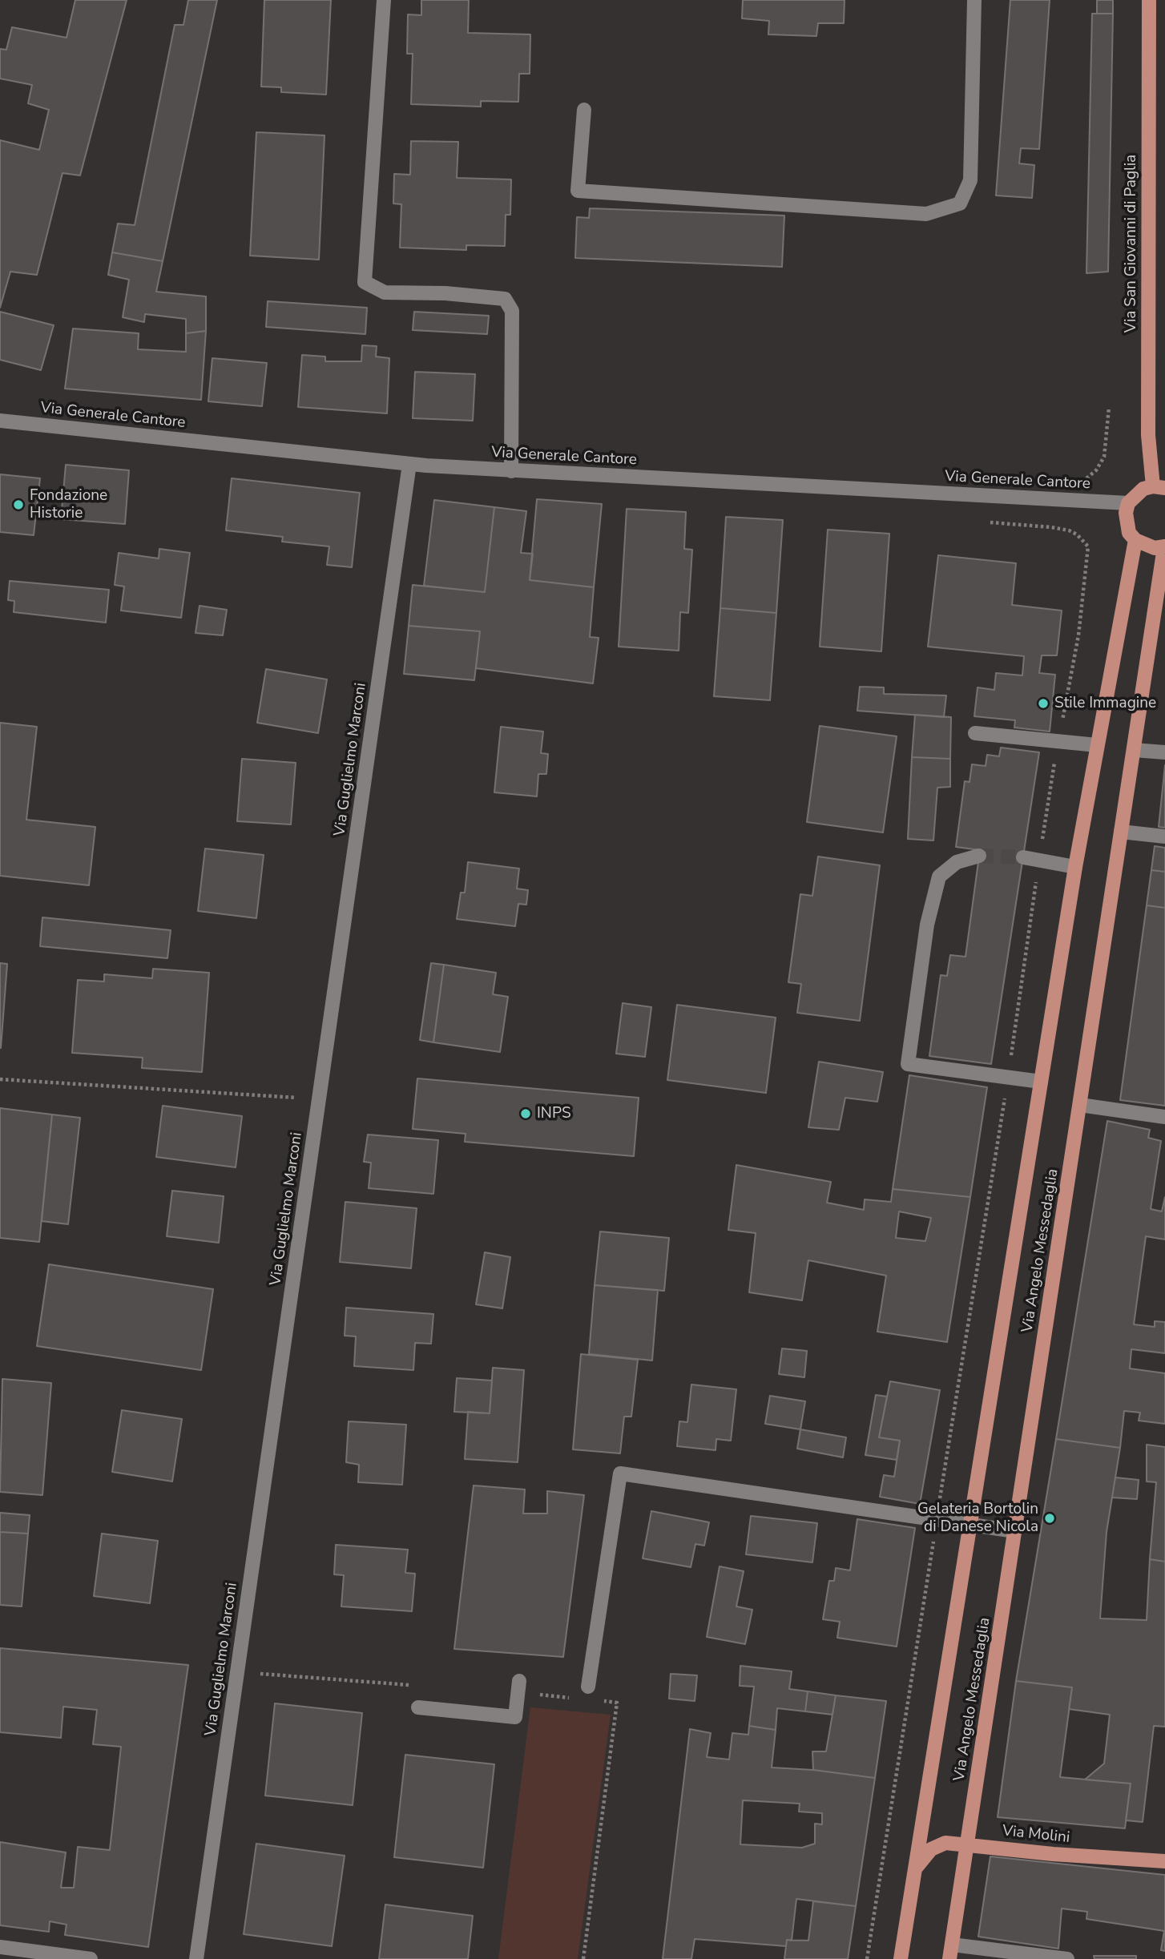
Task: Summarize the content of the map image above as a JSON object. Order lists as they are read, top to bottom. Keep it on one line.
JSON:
{"streets":{"main road":["Via San Giovanni di Paglia","Via Angelo Messedaglia","Via Molini"],"street":["Via Generale Cantore","Via Guglielmo Marconi"]},"crossings":[["Via Generale Cantore","Via Guglielmo Marconi"],["Via Angelo Messedaglia","Via Molini"]],"places":["Fondazione Historie","Stile Immagine","INPS","Gelateria Bortolin di Danese Nicola"]}
